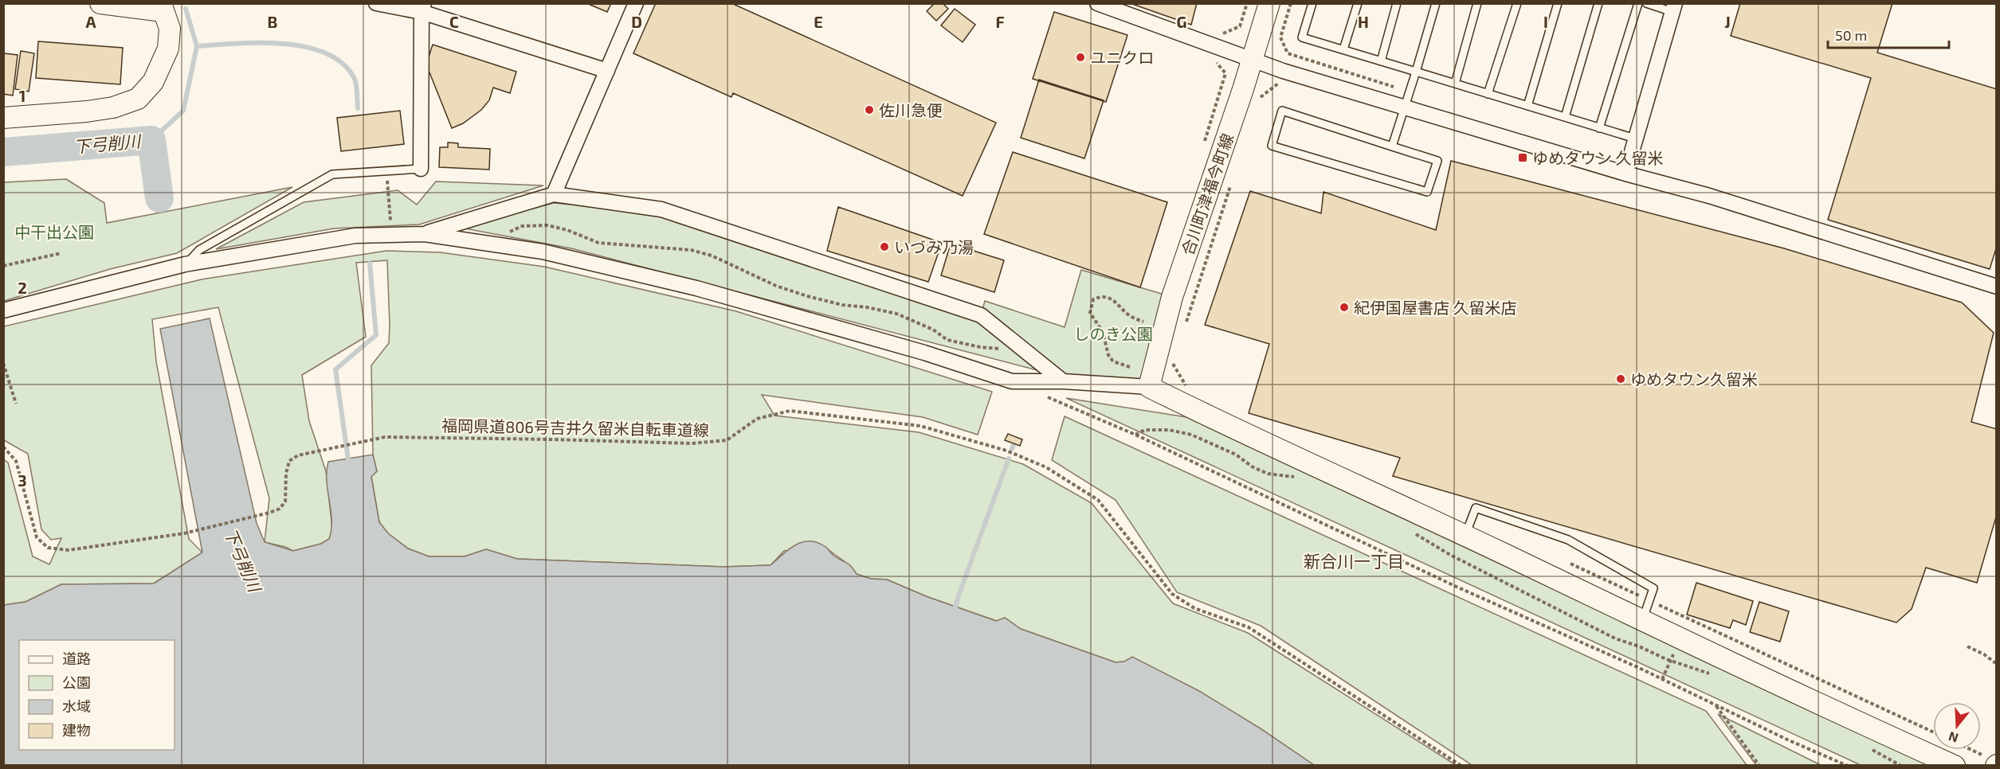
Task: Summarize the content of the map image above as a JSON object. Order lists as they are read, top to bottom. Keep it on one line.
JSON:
{"streets":{"street":["合川町津福今町線"],"path":["福岡県道806号吉井久留米自転車道線"]},"districts":["新合川一丁目"],"water":["下弓削川"],"parks":["中干出公園","しのき公園"],"places":{"other":["ユニクロ","佐川急便","いづみ乃湯","紀伊国屋書店 久留米店","ゆめタウン久留米"],"transit":["ゆめタウン 久留米"]},"legend":["道路","公園","水域","建物"],"scale_bar":"50 m","north":"bottom","grid":{"columns":["A","B","C","D","E","F","G","H","I","J"],"rows":["1","2","3"]}}
